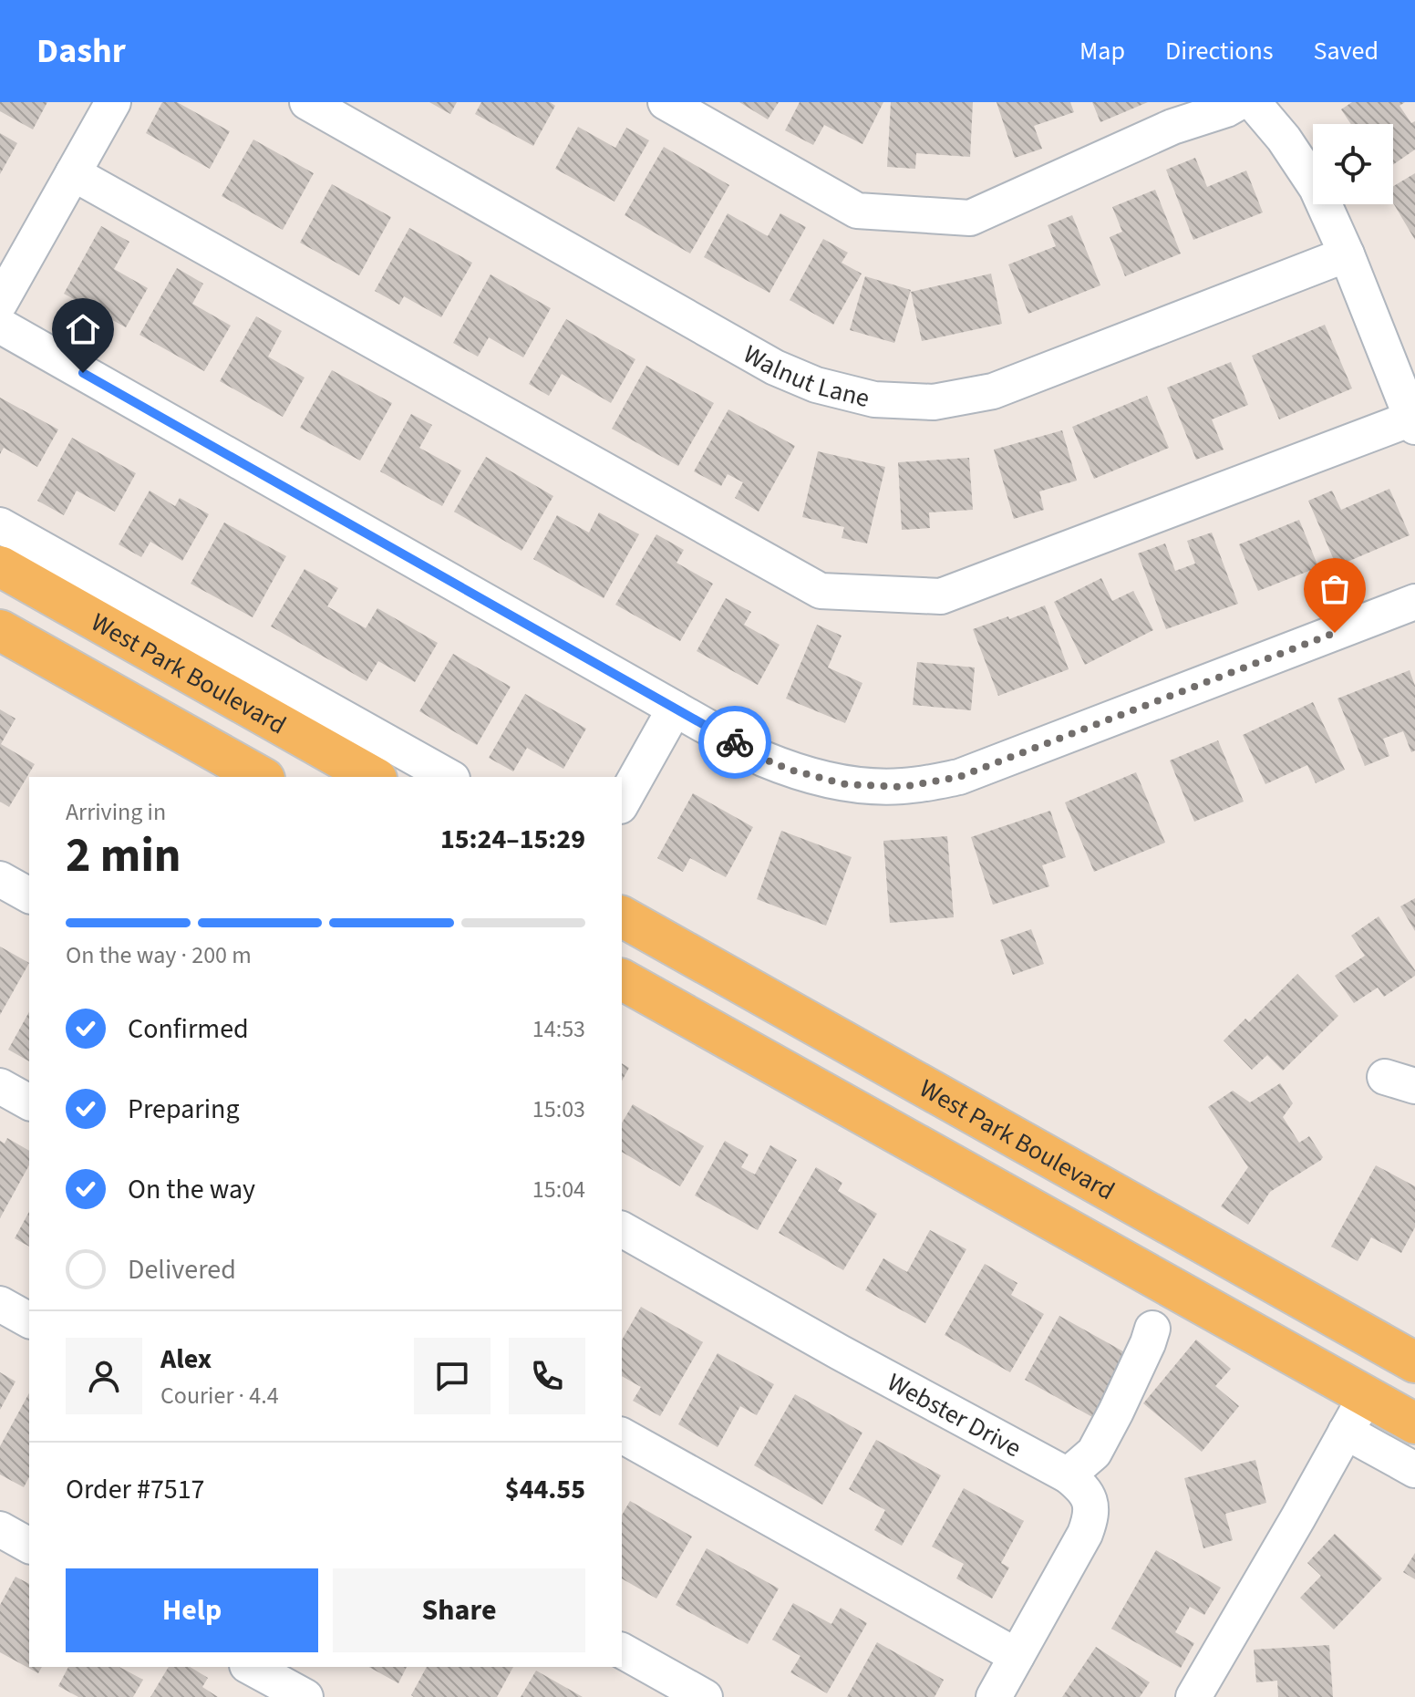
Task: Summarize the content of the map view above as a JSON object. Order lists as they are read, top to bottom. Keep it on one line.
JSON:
{"streets":{"main road":["West Park Boulevard"],"street":["Walnut Lane","Webster Drive"]},"page":{"header":"Dashr","nav":["Map","Directions","Saved"],"heading":["2 min","Arriving in","15:24–15:29"],"panel":["Alex","Courier · 4.4","Order #7517","$44.55"],"bar":"On the way · 200 m","list":[["Confirmed","14:53"],["Preparing","15:03"],["On the way","15:04"],"Delivered"],"buttons":["Help","Share"]}}
